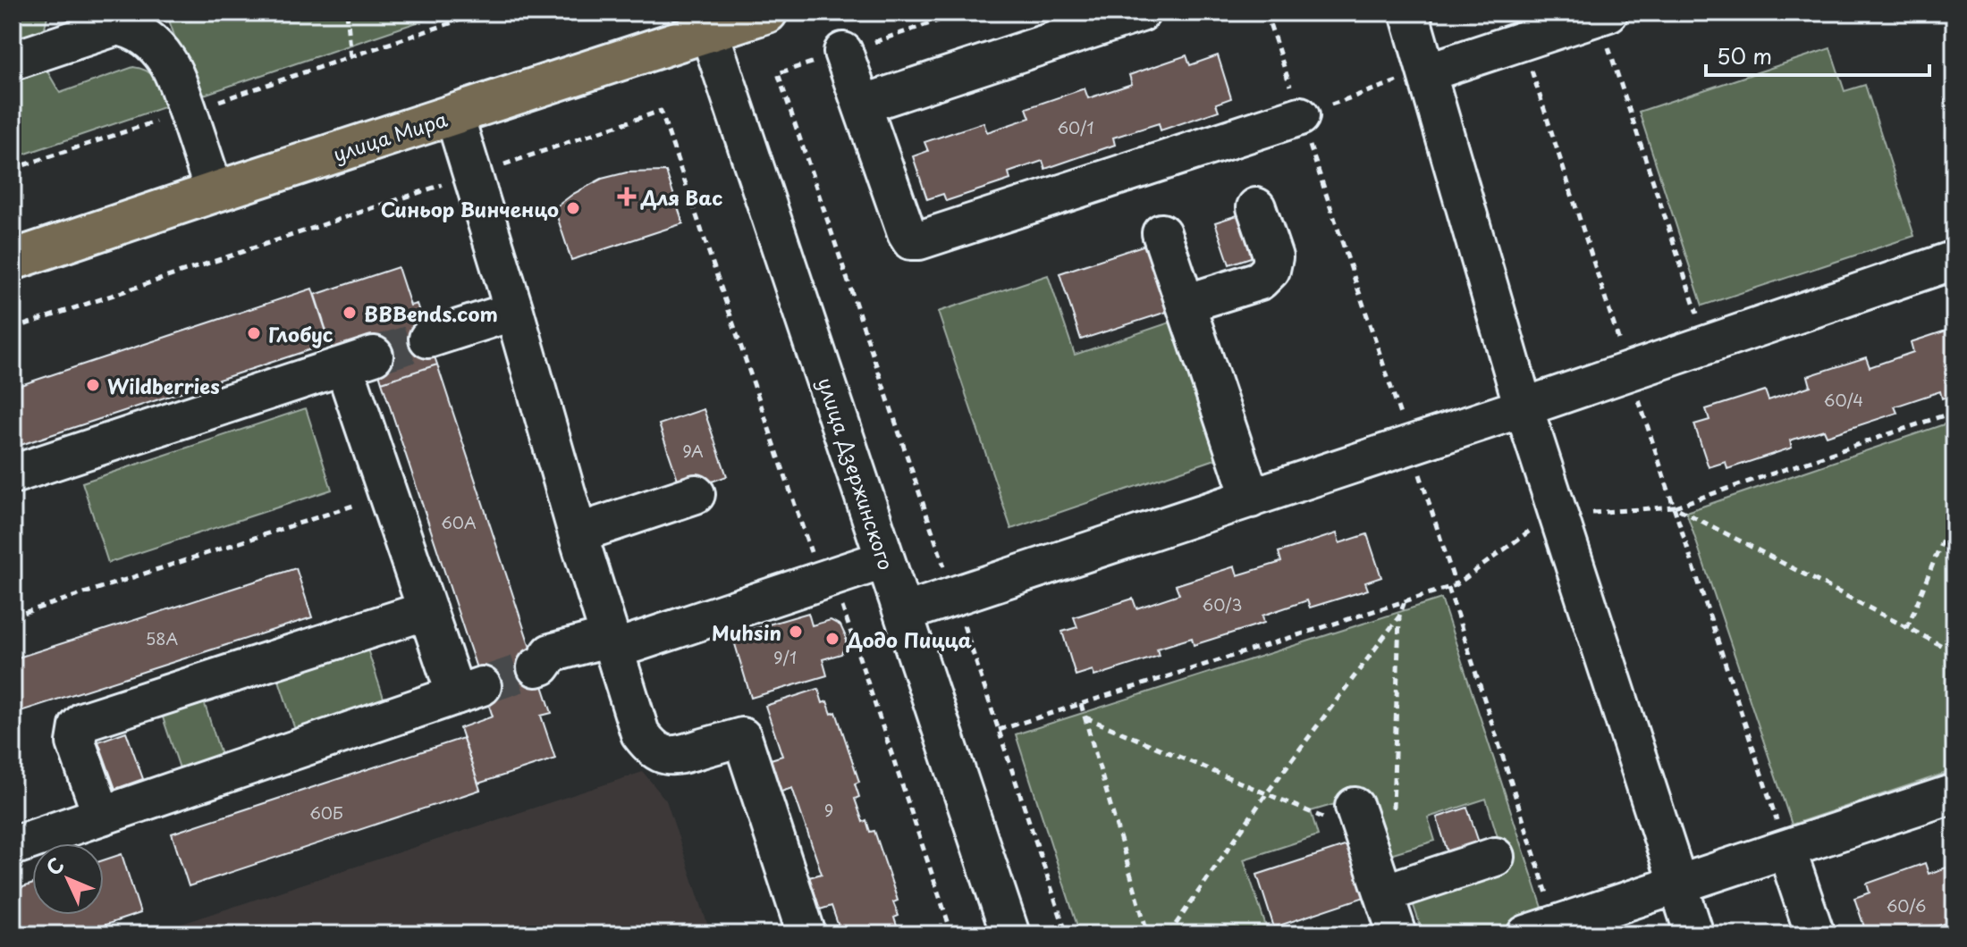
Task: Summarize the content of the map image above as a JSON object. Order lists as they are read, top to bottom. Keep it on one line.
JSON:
{"streets":{"main road":["улица Мира"],"street":["улица Дзержинского"]},"crossings":[["улица Мира","улица Дзержинского"]],"places":{"health":["Для Вас"],"other":["Синьор Винченцо","BBBends.com","Глобус","Wildberries","Muhsin","Додо Пицца"]},"house_numbers":["60/1","60/4","9А","60А","60/3","58А","9/1","9","60Б","60/6"],"scale_bar":"50 m","north":"top left"}
